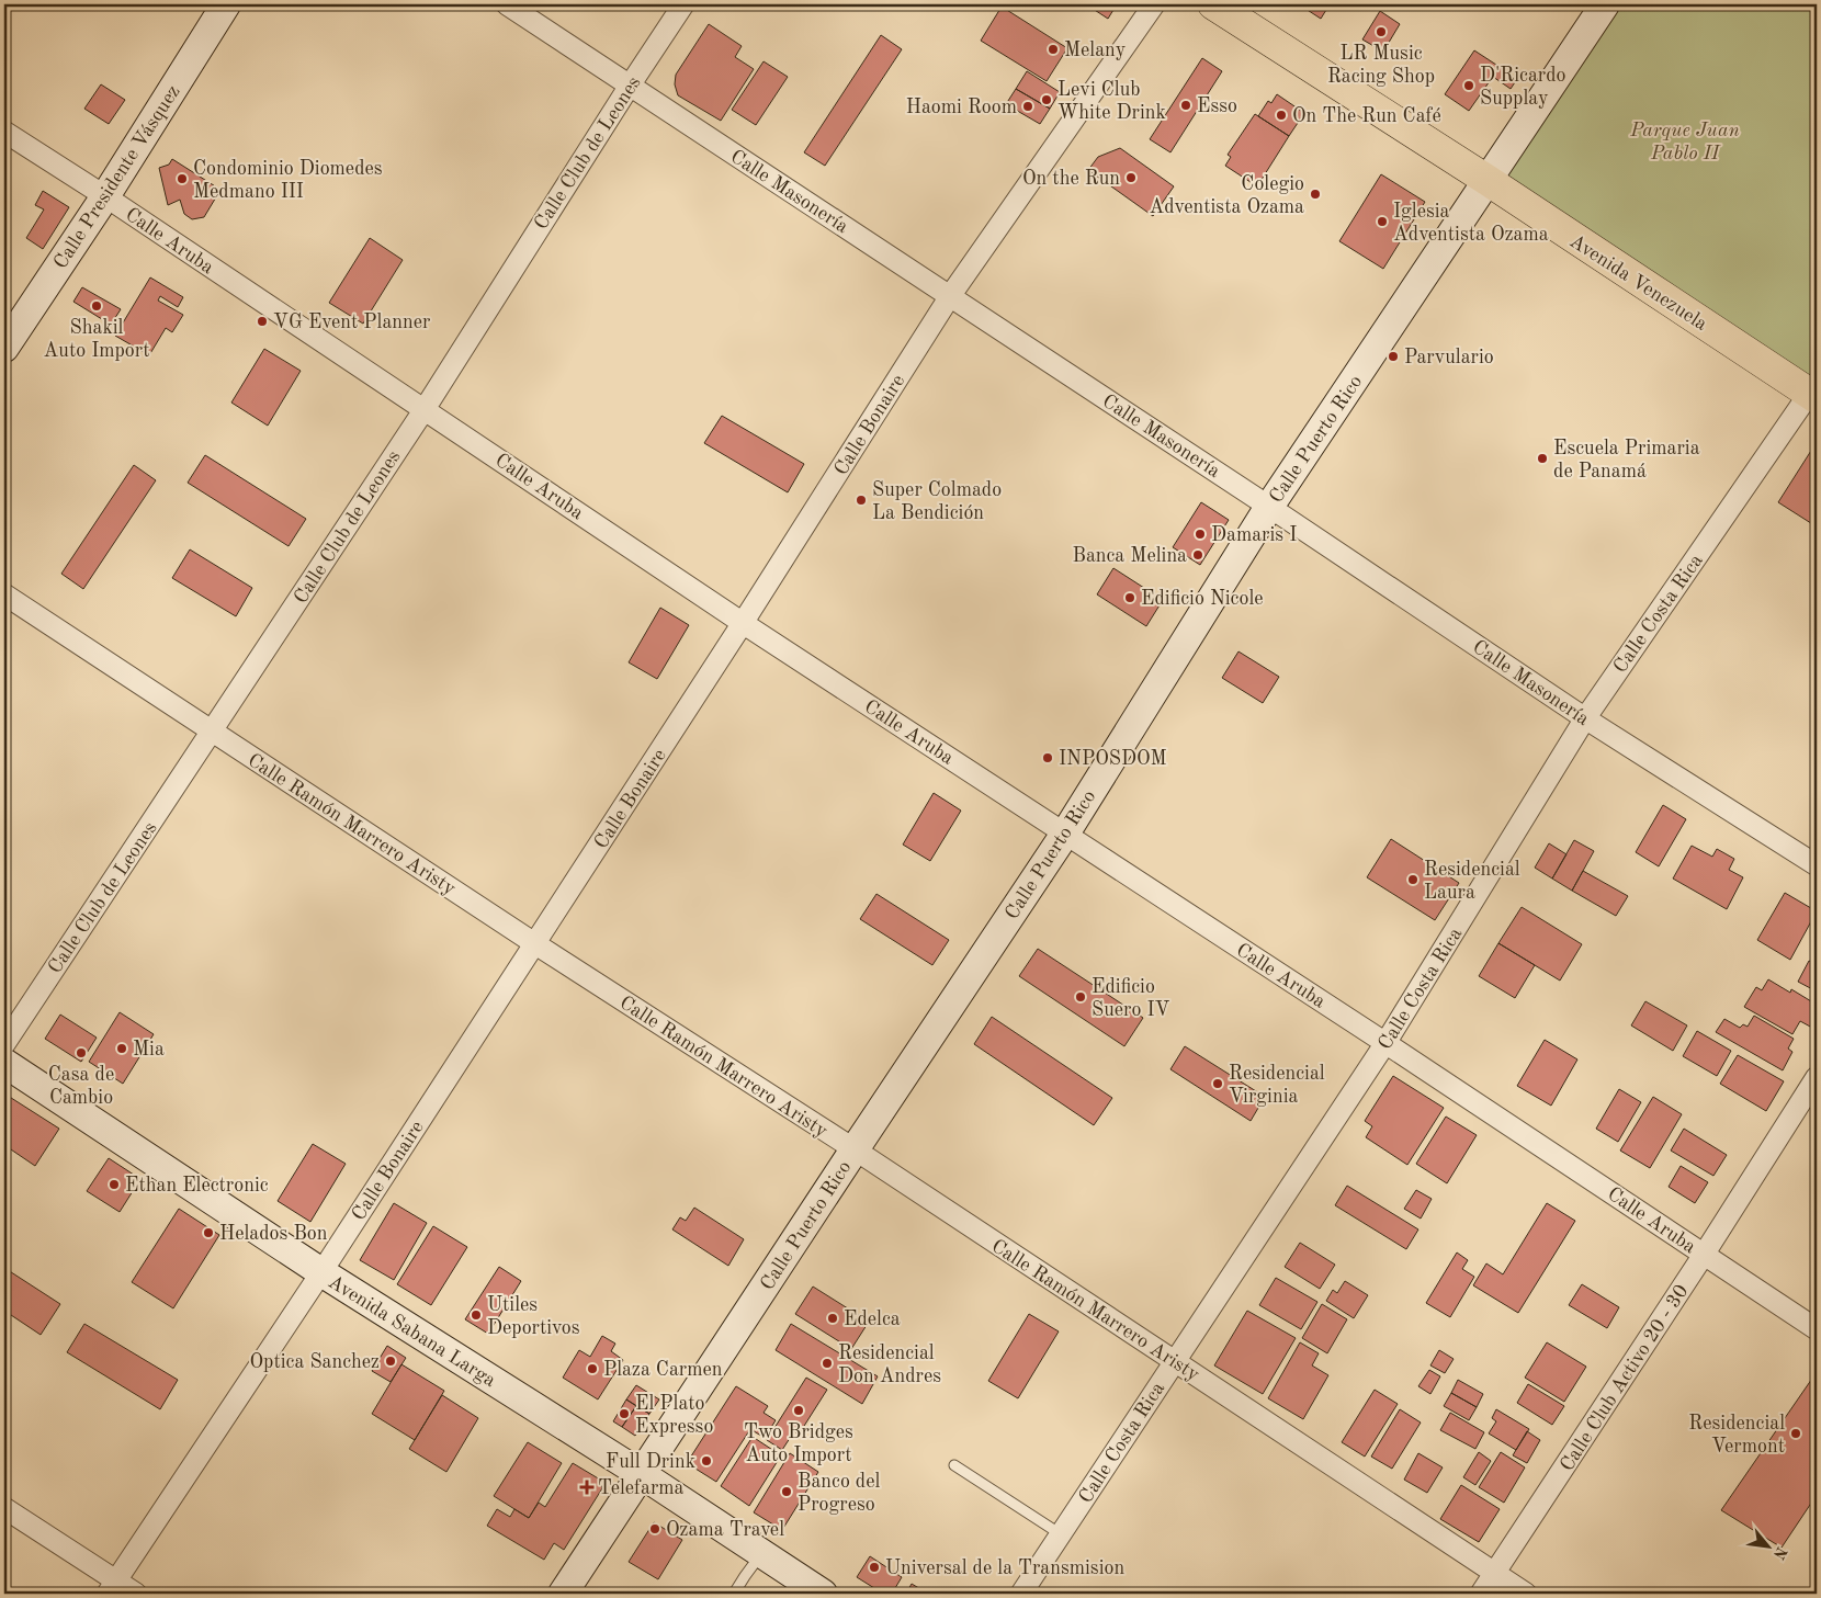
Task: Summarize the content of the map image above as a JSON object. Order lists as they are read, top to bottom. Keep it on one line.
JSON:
{"streets":{"main road":["Avenida Venezuela"],"street":["Calle Club de Leones","Calle Presidente Vásquez","Calle Masonería","Calle Aruba","Calle Bonaire","Calle Puerto Rico","Calle Costa Rica","Calle Ramón Marrero Aristy","Avenida Sabana Larga","Calle Club Activo 20 - 30"]},"crossings":[["Calle Club de Leones","Calle Masonería"],["Calle Club de Leones","Calle Aruba"],["Calle Club de Leones","Calle Ramón Marrero Aristy"],["Calle Presidente Vásquez","Calle Aruba"],["Calle Masonería","Calle Bonaire"],["Calle Masonería","Calle Puerto Rico"],["Calle Masonería","Calle Costa Rica"],["Calle Aruba","Calle Bonaire"],["Calle Aruba","Calle Puerto Rico"],["Calle Aruba","Calle Costa Rica"],["Calle Aruba","Calle Club Activo 20 - 30"],["Avenida Venezuela","Calle Puerto Rico"],["Avenida Venezuela","Calle Costa Rica"],["Calle Bonaire","Calle Ramón Marrero Aristy"],["Calle Bonaire","Avenida Sabana Larga"],["Calle Puerto Rico","Calle Ramón Marrero Aristy"],["Calle Puerto Rico","Avenida Sabana Larga"],["Calle Costa Rica","Calle Ramón Marrero Aristy"],["Calle Ramón Marrero Aristy","Calle Club Activo 20 - 30"]],"parks":["Parque Juan Pablo II"],"places":{"other":["LR Music Racing Shop","Melany","D'Ricardo Supplay","Levi Club White Drink","Esso","Haomi Room","On The Run Café","On the Run","Condominio Diomedes Medmano III","Colegio Adventista Ozama","Iglesia Adventista Ozama","Shakil Auto Import","VG Event Planner","Parvulario","Escuela Primaria de Panamá","Super Colmado La Bendición","Damaris I","Banca Melina","Edificio Nicole","INPOSDOM","Residencial Laura","Edificio Suero IV","Mia","Casa de Cambio","Residencial Virginia","Ethan Electronic","Helados Bon","Utiles Deportivos","Edelca","Optica Sanchez","Residencial Don Andres","Plaza Carmen","Two Bridges Auto Import","El Plato Expresso","Residencial Vermont","Full Drink","Banco del Progreso","Ozama Travel","Universal de la Transmision"],"health":["Telefarma"]},"north":"bottom right"}
